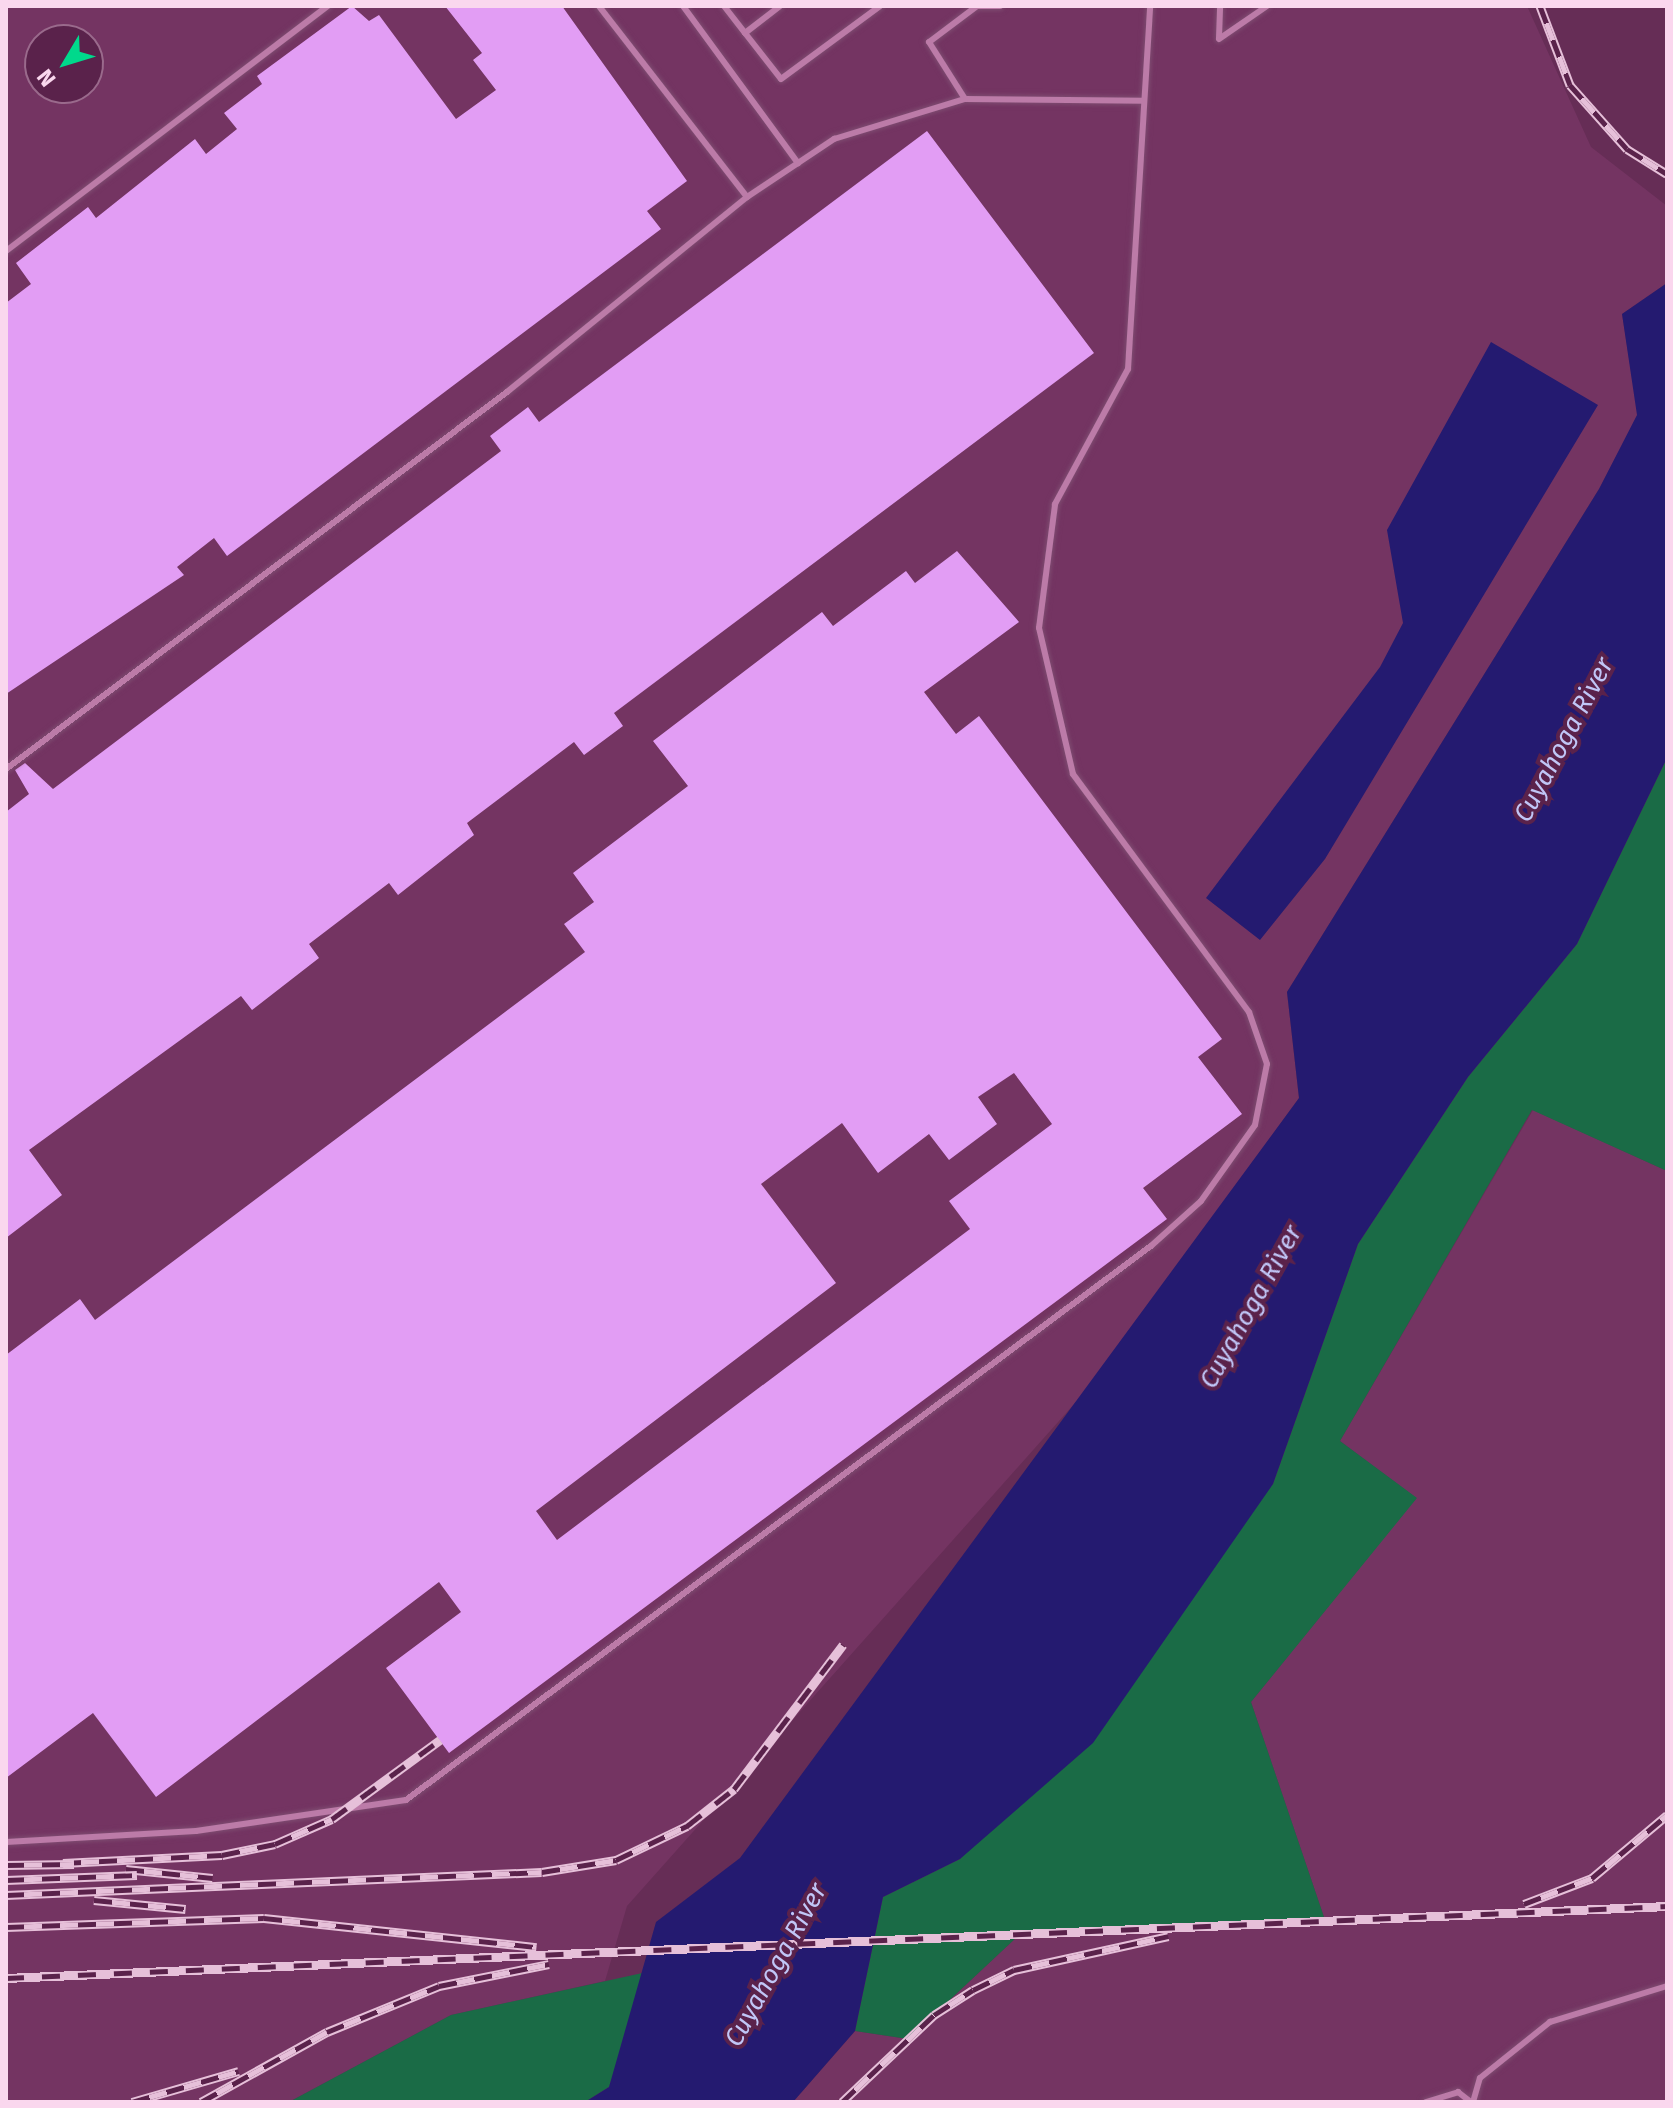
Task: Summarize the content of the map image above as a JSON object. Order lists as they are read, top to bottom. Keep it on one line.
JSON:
{"water":["Cuyahoga River"],"north":"bottom left"}
